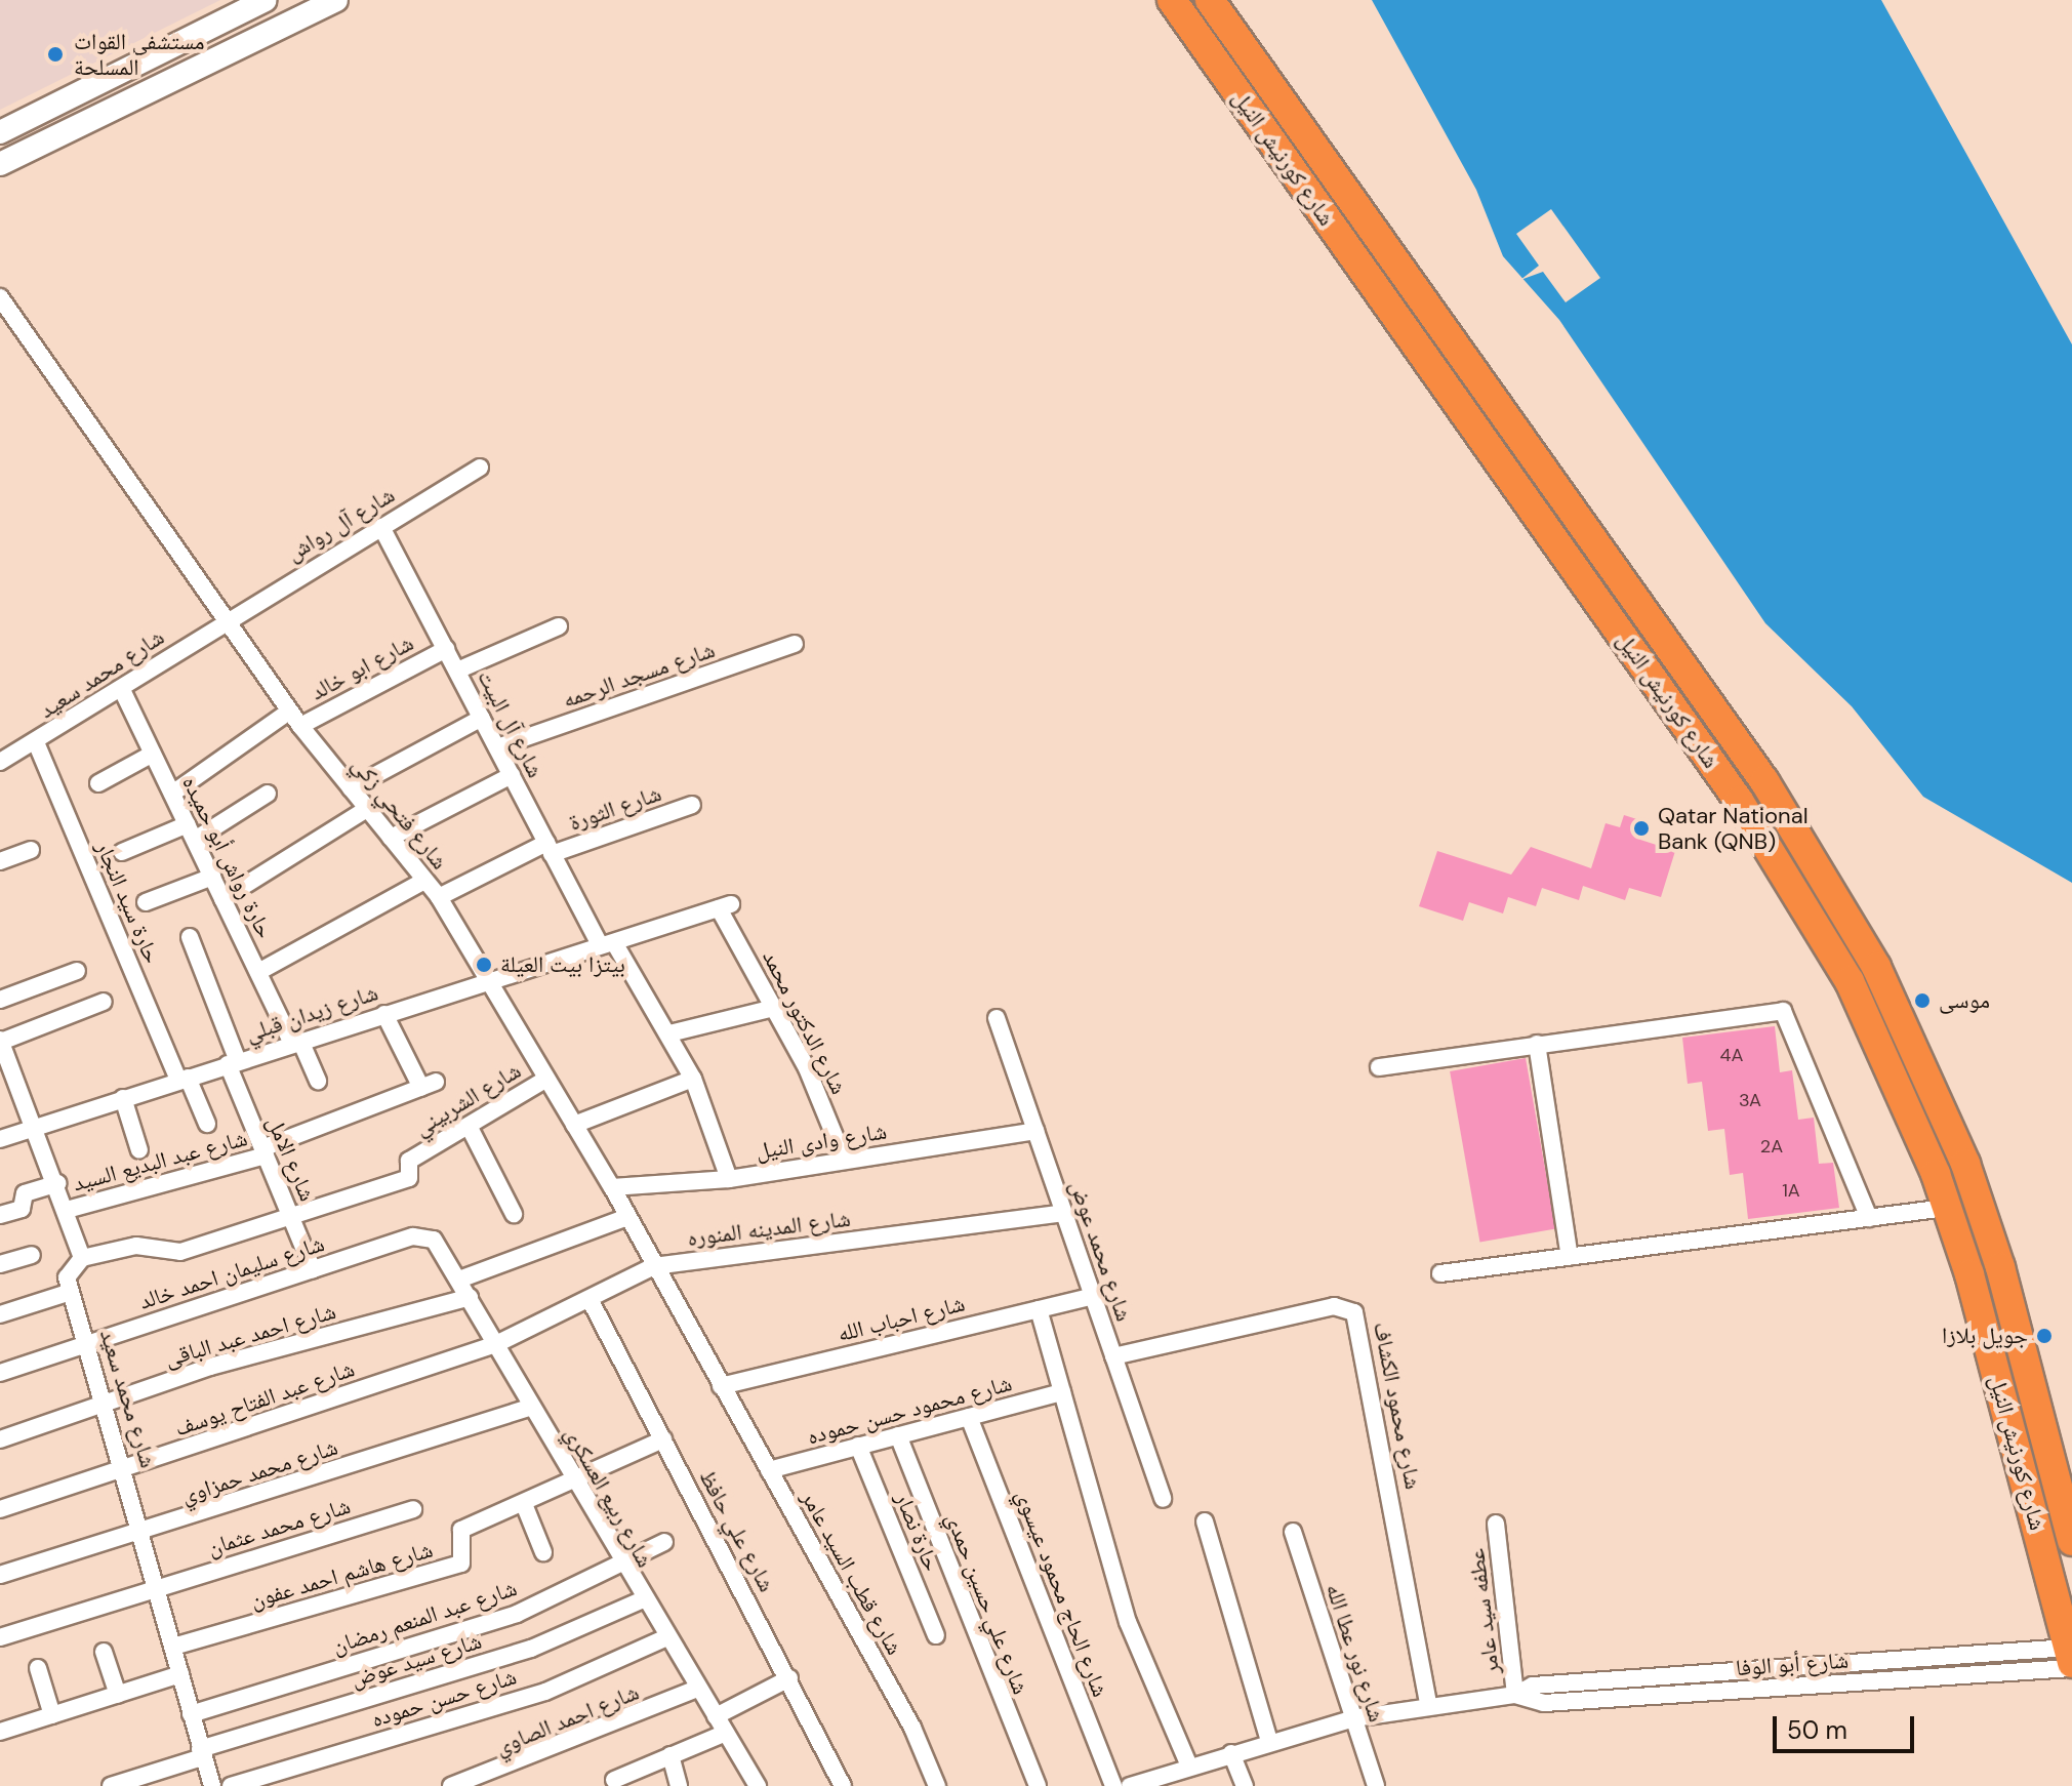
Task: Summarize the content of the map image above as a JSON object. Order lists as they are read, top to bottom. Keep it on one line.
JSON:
{"streets":{"highway":["شارع كورنيش النيل"],"street":["شارع آل رواش","شارع ابو خالد","شارع محمد سعيد","شارع مسجد الرحمه","شارع آل البيت","شارع الثورة","شارع فتحي زكي","حارة رواش أبو حميده","حارة سيد النجار","شارع زيدان قبلي","شارع الدكتور محمد","شارع الشربيني","شارع وادى النيل","شارع الامل","شارع عبد البديع السيد","شارع المدينه المنوره","شارع محمد عوض","شارع سليمان احمد خالد","شارع احباب الله","شارع احمد عبد الباقى","شارع عبد الفتاح يوسف","شارع محمود الكشاف","شارع محمود حسن حموده","شارع محمد حمزاوي","شارع ربيع العسكري","شارع محمد عثمان","شارع علي حافظ","حارة نصار","شارع قطب السيد عامر","شارع هاشم احمد عفون","شارع الحاج محمود عيسوي","شارع علي حسين حمدي","عطفه سيد عامر","شارع عبد المنعم رمضان","شارع نور عطا الله","شارع سيد عوض","شارع أبو الوفا","شارع حسن حموده","شارع احمد الصاوي"]},"crossings":[["شارع كورنيش النيل","شارع أبو الوفا"],["شارع آل رواش","شارع محمد سعيد"],["شارع آل رواش","شارع آل البيت"],["شارع آل رواش","شارع فتحي زكي"],["شارع ابو خالد","شارع آل البيت"],["شارع ابو خالد","شارع فتحي زكي"],["شارع محمد سعيد","شارع فتحي زكي"],["شارع محمد سعيد","حارة رواش أبو حميده"],["شارع محمد سعيد","حارة سيد النجار"],["شارع محمد سعيد","شارع سليمان احمد خالد"],["شارع محمد سعيد","شارع احمد عبد الباقى"],["شارع محمد سعيد","شارع عبد الفتاح يوسف"],["شارع محمد سعيد","شارع محمد حمزاوي"],["شارع محمد سعيد","شارع محمد عثمان"],["شارع محمد سعيد","شارع هاشم احمد عفون"],["شارع محمد سعيد","شارع عبد المنعم رمضان"],["شارع محمد سعيد","شارع سيد عوض"],["شارع مسجد الرحمه","شارع آل البيت"],["شارع آل البيت","شارع الثورة"],["شارع آل البيت","شارع زيدان قبلي"],["شارع آل البيت","شارع وادى النيل"],["شارع الثورة","شارع فتحي زكي"],["شارع فتحي زكي","شارع زيدان قبلي"],["شارع فتحي زكي","شارع الشربيني"],["شارع فتحي زكي","شارع وادى النيل"],["شارع فتحي زكي","شارع المدينه المنوره"],["شارع فتحي زكي","شارع احباب الله"],["شارع فتحي زكي","شارع قطب السيد عامر"],["حارة رواش أبو حميده","شارع زيدان قبلي"],["حارة سيد النجار","شارع زيدان قبلي"],["شارع زيدان قبلي","شارع الدكتور محمد"],["شارع زيدان قبلي","شارع الامل"],["شارع زيدان قبلي","شارع عبد البديع السيد"],["شارع الدكتور محمد","شارع وادى النيل"],["شارع الشربيني","شارع الامل"],["شارع وادى النيل","شارع محمد عوض"],["شارع الامل","شارع عبد البديع السيد"],["شارع الامل","شارع سليمان احمد خالد"],["شارع المدينه المنوره","شارع محمد عوض"],["شارع المدينه المنوره","شارع عبد الفتاح يوسف"],["شارع المدينه المنوره","شارع ربيع العسكري"],["شارع المدينه المنوره","شارع علي حافظ"],["شارع محمد عوض","شارع احباب الله"],["شارع محمد عوض","شارع محمود الكشاف"],["شارع سليمان احمد خالد","شارع ربيع العسكري"],["شارع احباب الله","شارع قطب السيد عامر"],["شارع احمد عبد الباقى","شارع ربيع العسكري"],["شارع عبد الفتاح يوسف","شارع ربيع العسكري"],["شارع محمود الكشاف","شارع أبو الوفا"],["شارع محمود حسن حموده","حارة نصار"],["شارع محمود حسن حموده","شارع قطب السيد عامر"],["شارع محمود حسن حموده","شارع الحاج محمود عيسوي"],["شارع محمود حسن حموده","شارع علي حسين حمدي"],["شارع محمد حمزاوي","شارع ربيع العسكري"],["شارع ربيع العسكري","شارع هاشم احمد عفون"],["شارع ربيع العسكري","شارع عبد المنعم رمضان"],["شارع ربيع العسكري","شارع سيد عوض"],["شارع ربيع العسكري","شارع حسن حموده"],["شارع ربيع العسكري","شارع احمد الصاوي"],["شارع علي حافظ","شارع هاشم احمد عفون"],["عطفه سيد عامر","شارع أبو الوفا"],["شارع نور عطا الله","شارع أبو الوفا"]],"places":["مستشفى القوات المسلحة","Qatar National Bank (QNB)","بيتزا بيت العيلة","موسى","جويل بلازا"],"house_numbers":["4A","3A","2A","1A"],"scale_bar":"50 m"}
